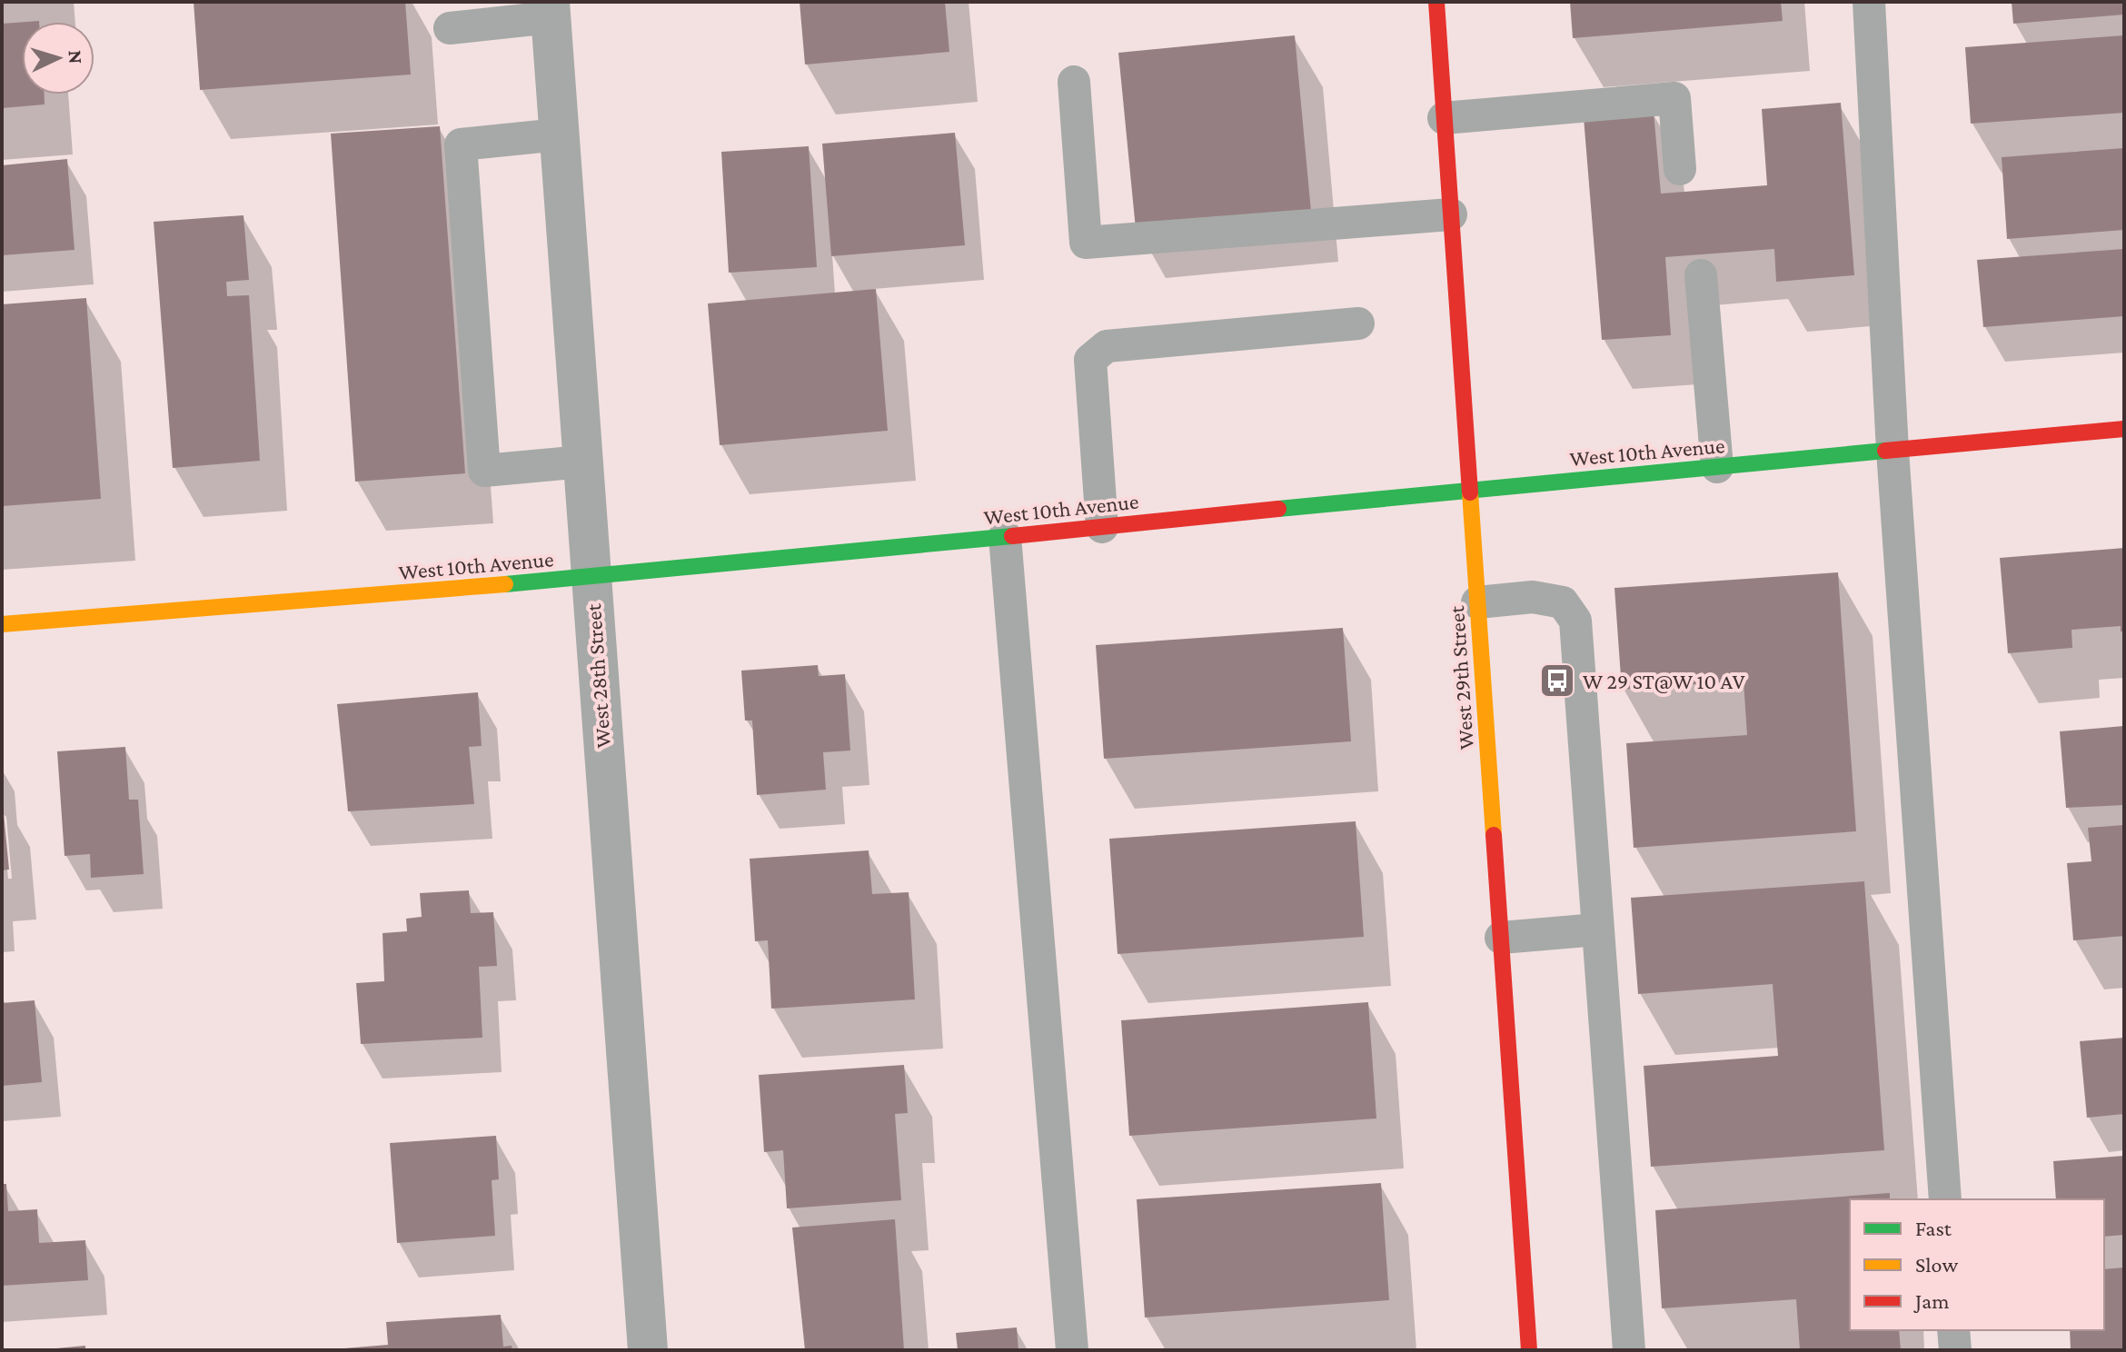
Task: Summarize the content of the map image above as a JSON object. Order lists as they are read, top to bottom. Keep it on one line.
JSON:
{"streets":{"street":["West 10th Avenue","West 28th Street","West 29th Street"]},"crossings":[["West 10th Avenue","West 28th Street"],["West 10th Avenue","West 29th Street"]],"places":{"bus stop":["W 29 ST@W 10 AV"]},"legend":["Fast","Slow","Jam"],"north":"right"}
